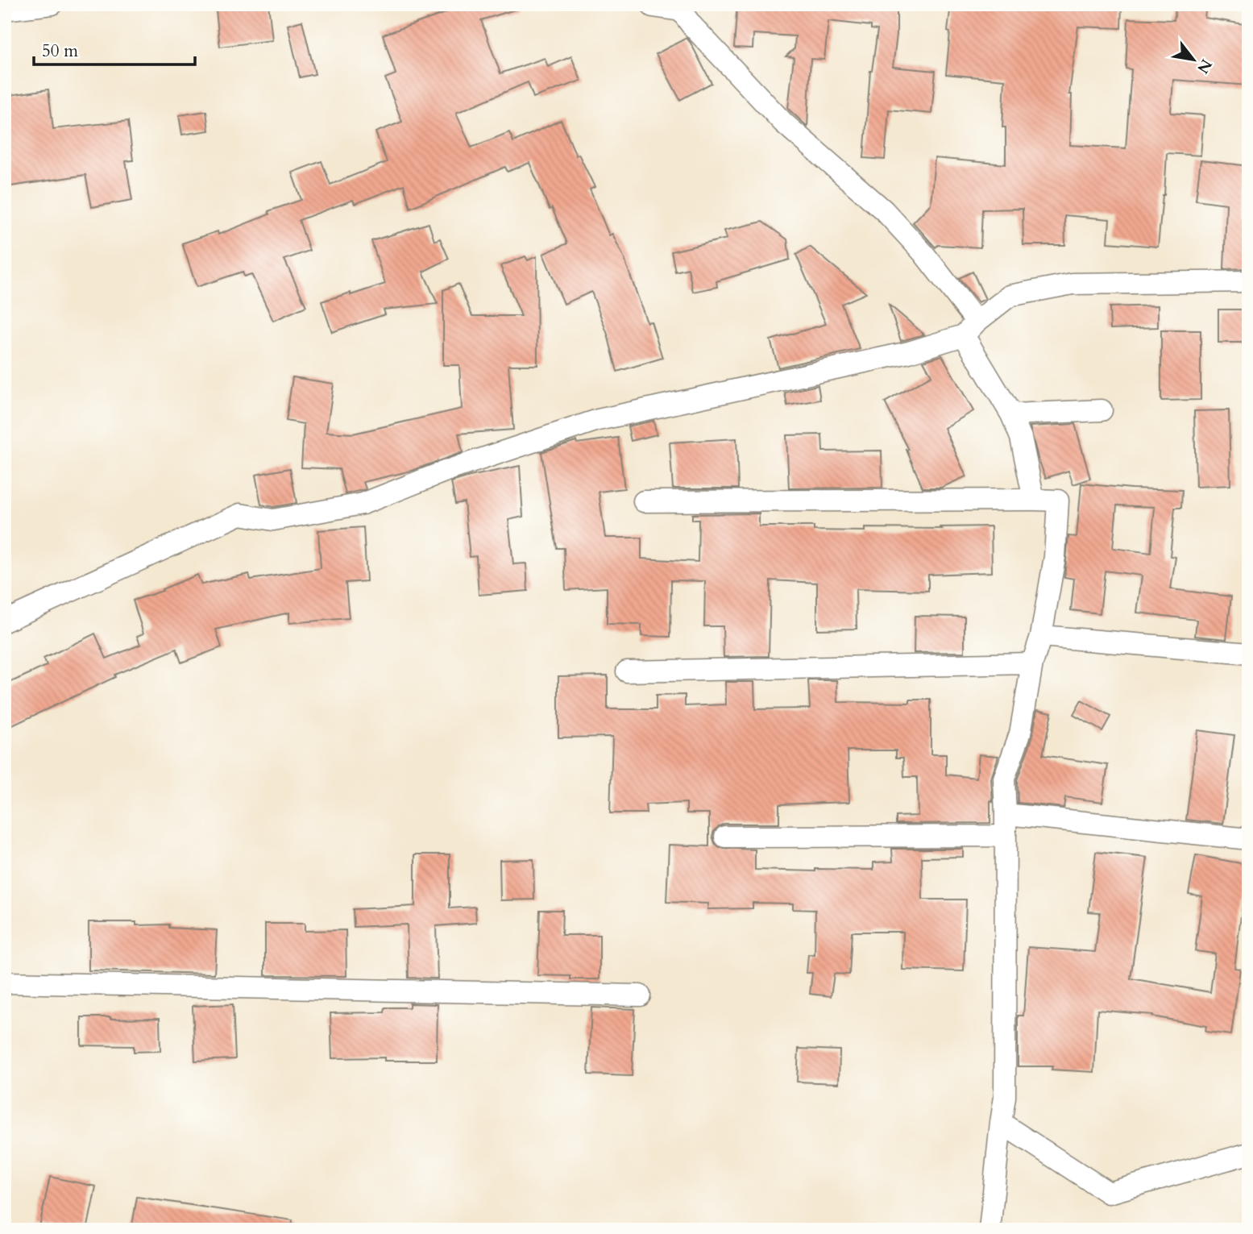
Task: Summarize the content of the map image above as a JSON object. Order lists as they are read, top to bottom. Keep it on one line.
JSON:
{"scale_bar":"50 m","north":"bottom right"}
